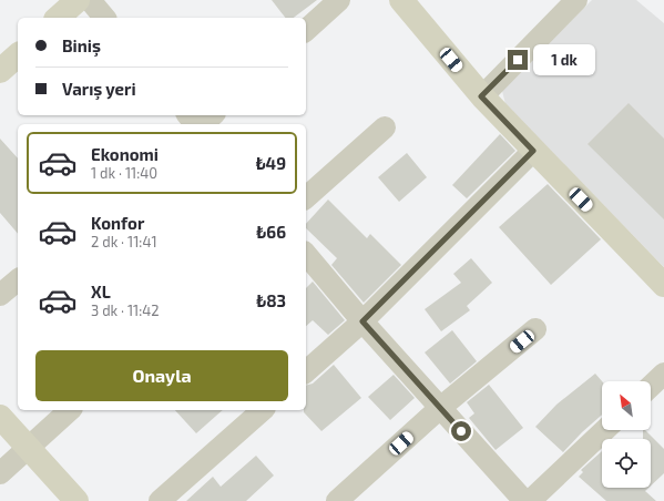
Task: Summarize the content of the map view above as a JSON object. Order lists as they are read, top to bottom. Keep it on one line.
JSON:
{"north":"top left","page":{"banner":["Biniş","Varış yeri"],"bubble":"1 dk","list":[{"name":"Ekonomi","note":"1 dk · 11:40","value":"₺49"},{"name":"Konfor","note":"2 dk · 11:41","value":"₺66"},{"name":"XL","note":"3 dk · 11:42","value":"₺83"}],"buttons":"Onayla"}}
